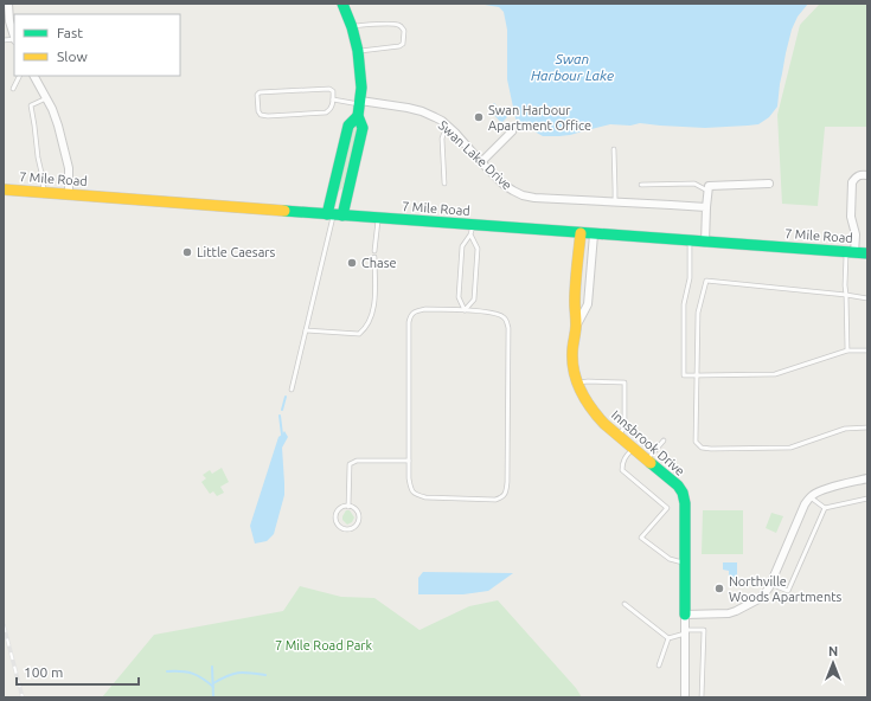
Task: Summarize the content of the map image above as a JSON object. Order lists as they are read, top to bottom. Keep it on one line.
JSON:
{"streets":{"street":["Swan Lake Drive","7 Mile Road","Innsbrook Drive"]},"crossings":[["7 Mile Road","Innsbrook Drive"]],"water":["Swan Harbour Lake"],"parks":["7 Mile Road Park"],"places":["Swan Harbour Apartment Office","Little Caesars","Chase","Northville Woods Apartments"],"legend":["Fast","Slow"],"scale_bar":"100 m","north":"top"}
